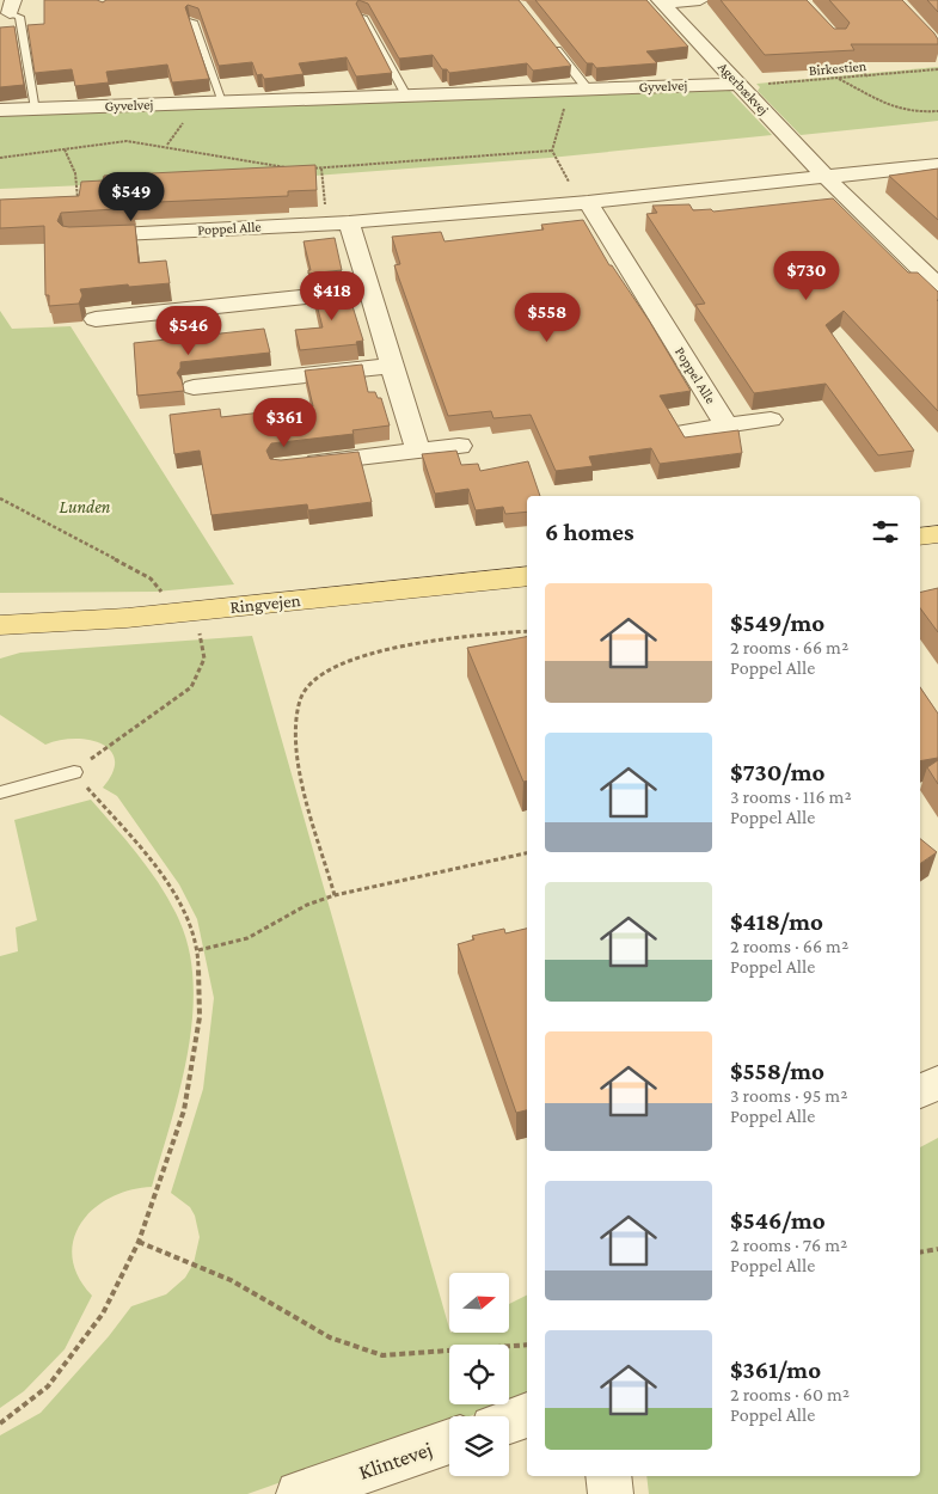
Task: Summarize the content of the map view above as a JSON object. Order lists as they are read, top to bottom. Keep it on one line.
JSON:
{"streets":{"main road":["Ringvejen"],"street":["Gyvelvej","Agerbækvej","Poppel Alle","Klintevej"],"path":["Birkestien"]},"crossings":[["Birkestien","Gyvelvej"],["Birkestien","Agerbækvej"],["Gyvelvej","Agerbækvej"],["Agerbækvej","Poppel Alle"]],"parks":["Lunden"],"north":"right","page":{"price":["$549","$730","$418","$558","$546","$361"],"heading":"6 homes","list":[{"name":"$549/mo","note":"2 rooms · 66 m² · Poppel Alle"},{"name":"$730/mo","note":"3 rooms · 116 m² · Poppel Alle"},{"name":"$418/mo","note":"2 rooms · 66 m² · Poppel Alle"},{"name":"$558/mo","note":"3 rooms · 95 m² · Poppel Alle"},{"name":"$546/mo","note":"2 rooms · 76 m² · Poppel Alle"},{"name":"$361/mo","note":"2 rooms · 60 m² · Poppel Alle"}]}}
